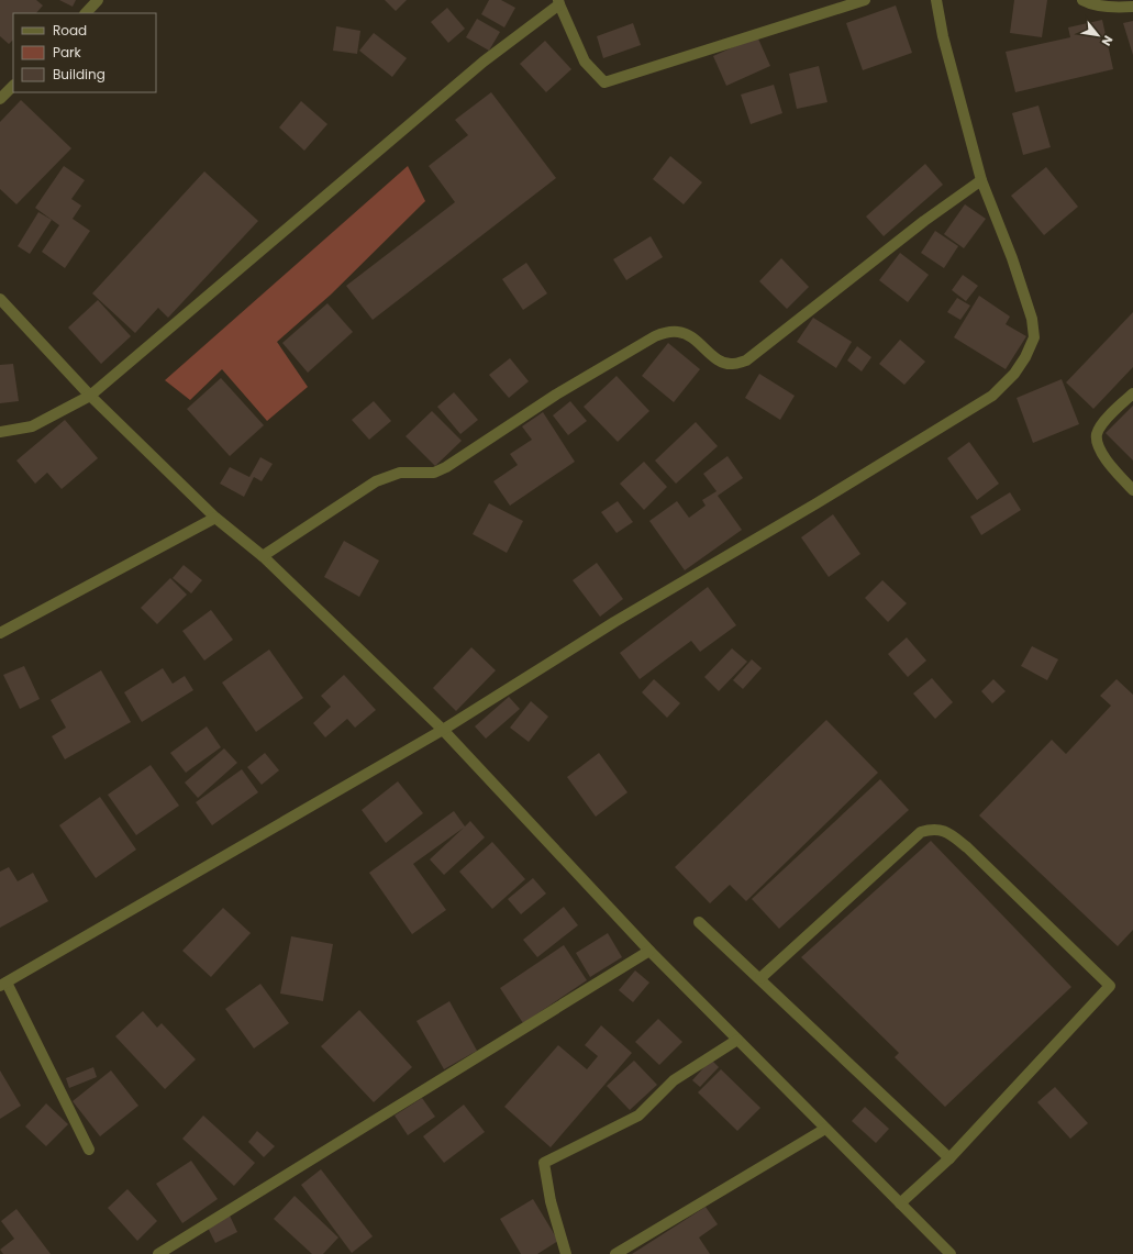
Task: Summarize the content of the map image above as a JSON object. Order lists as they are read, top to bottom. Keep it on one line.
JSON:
{"legend":["Road","Park","Building"],"north":"bottom right"}
